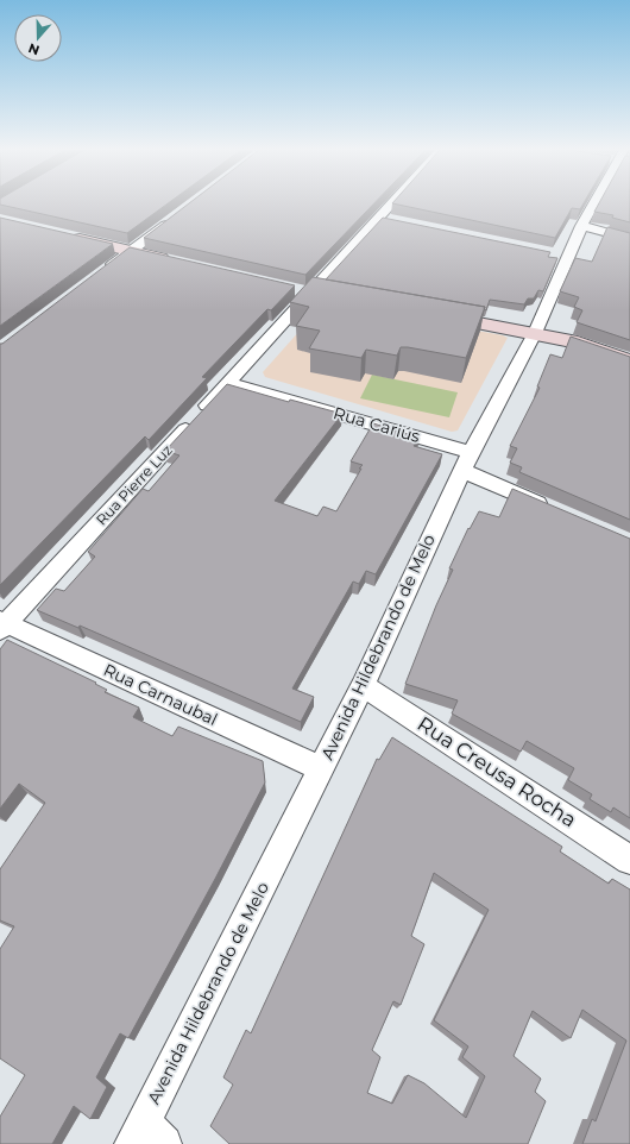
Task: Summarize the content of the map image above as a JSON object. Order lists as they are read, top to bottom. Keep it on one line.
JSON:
{"streets":{"street":["Rua Cariús","Rua Pierre Luz","Avenida Hildebrando de Melo","Rua Carnaubal","Rua Creusa Rocha"]},"crossings":[["Rua Cariús","Rua Pierre Luz"],["Rua Cariús","Avenida Hildebrando de Melo"],["Rua Pierre Luz","Rua Carnaubal"],["Avenida Hildebrando de Melo","Rua Carnaubal"],["Avenida Hildebrando de Melo","Rua Creusa Rocha"]],"north":"bottom"}
